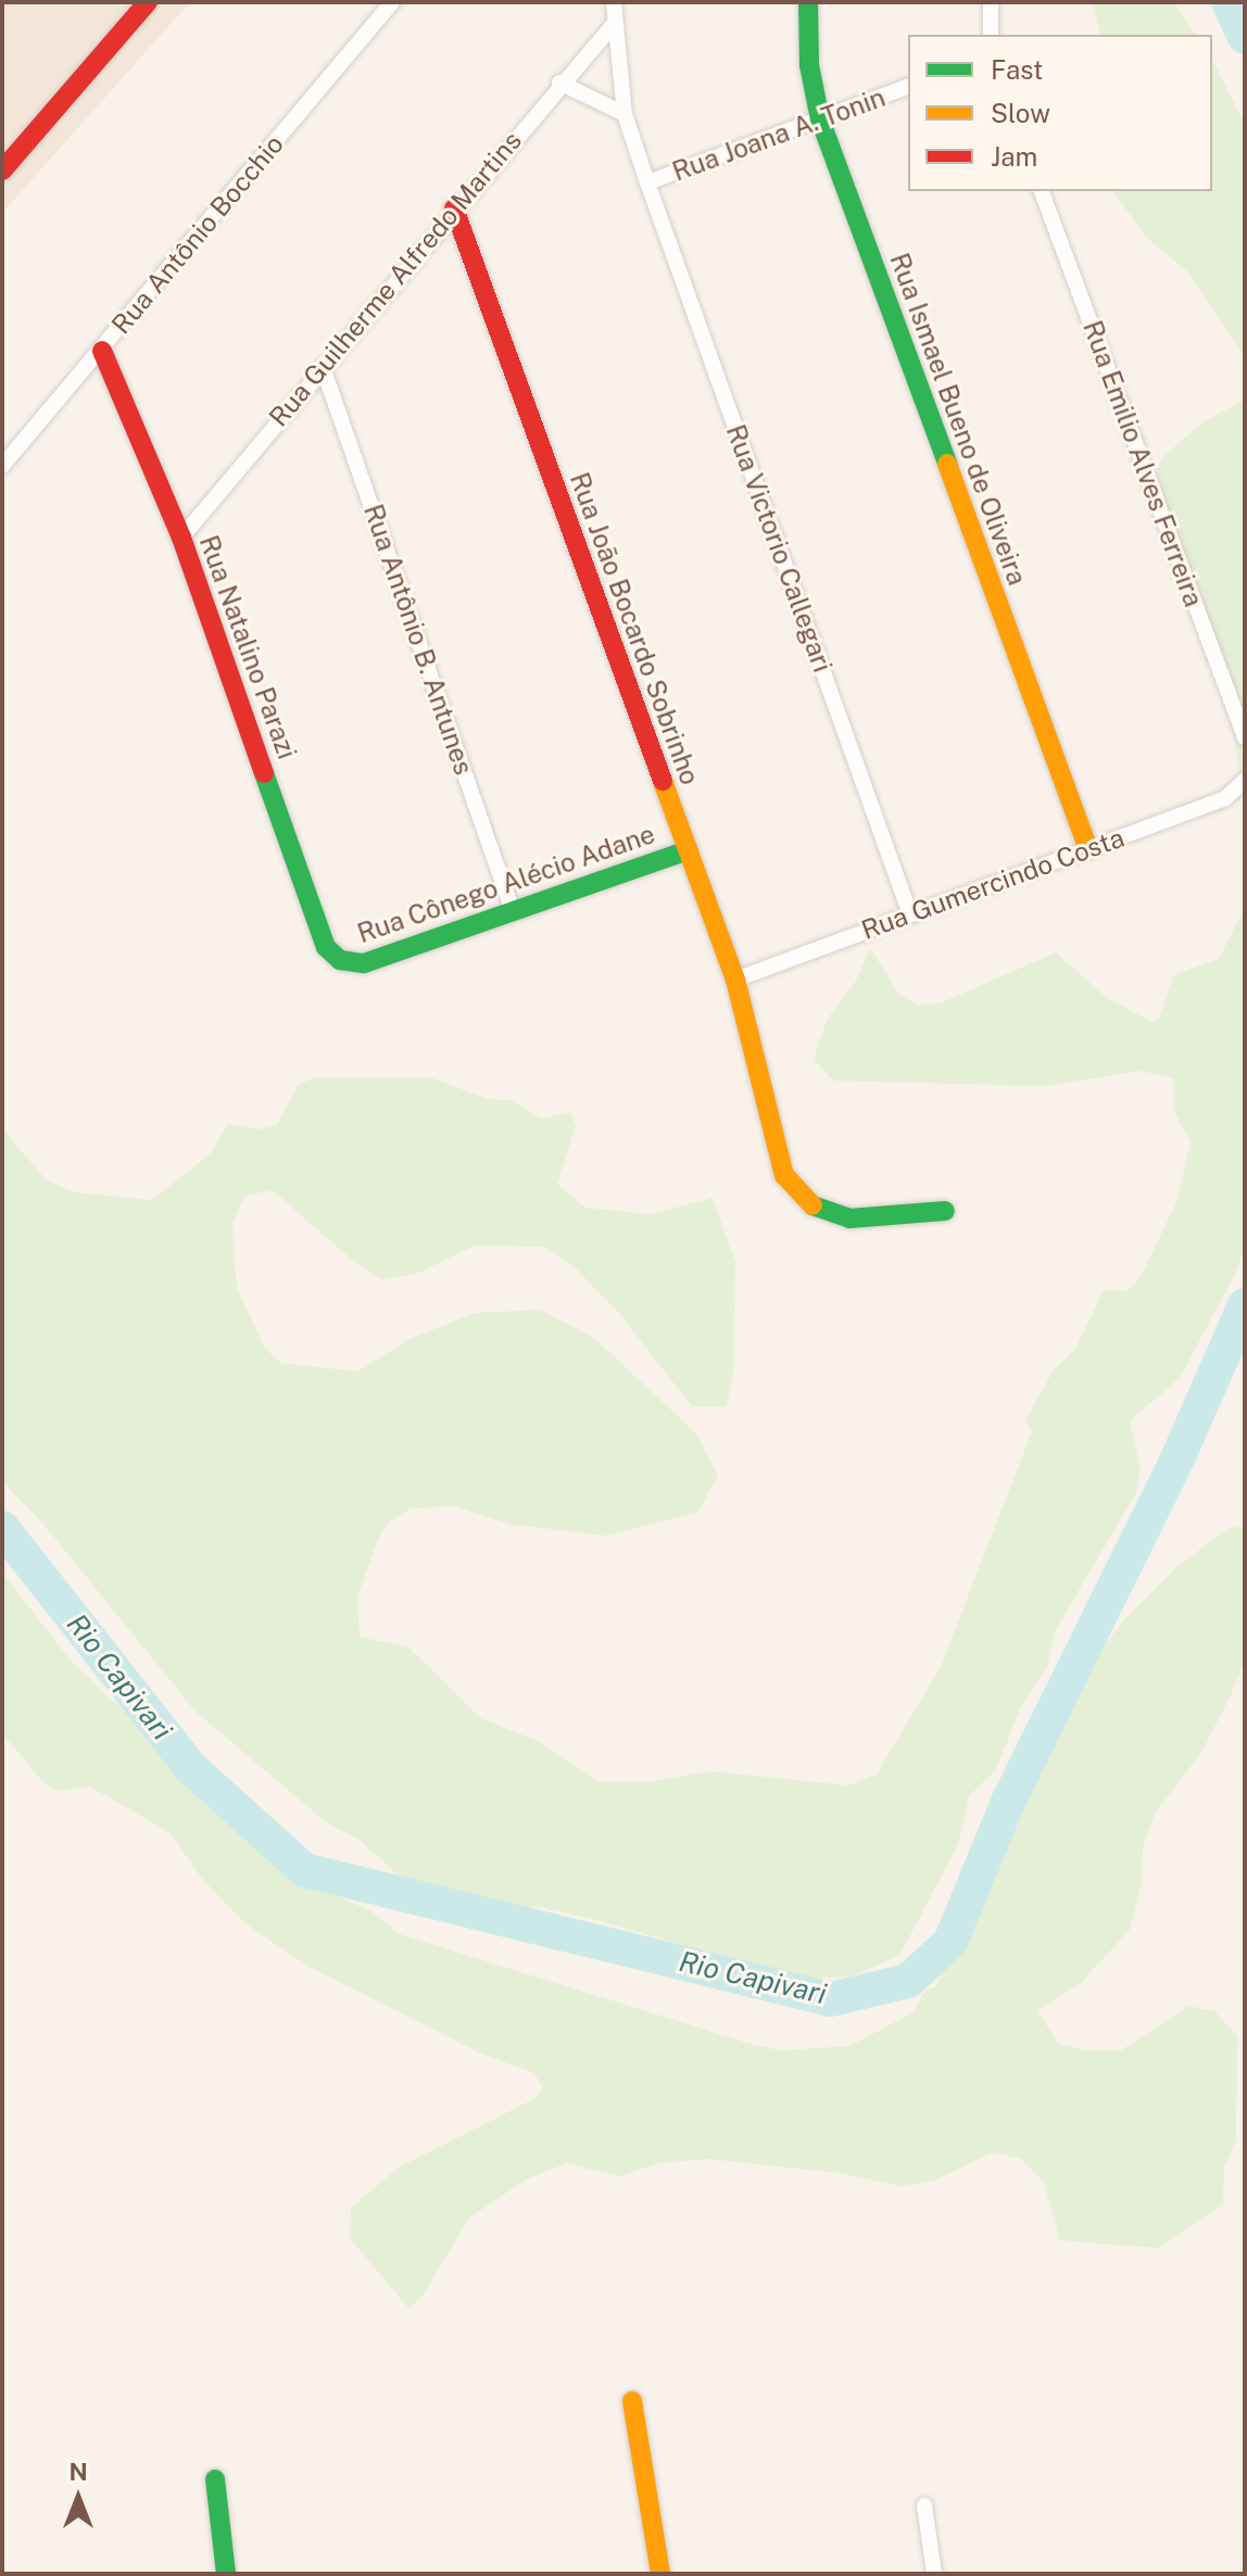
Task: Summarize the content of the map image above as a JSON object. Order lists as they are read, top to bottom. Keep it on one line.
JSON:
{"streets":{"street":["Rua Joana A. Tonin","Rua Antônio Bocchio","Rua Guilherme Alfredo Martins","Rua Ismael Bueno de Oliveira","Rua Emilio Alves Ferreira","Rua Victorio Callegari","Rua João Bocardo Sobrinho","Rua Antônio B. Antunes","Rua Natalino Parazi","Rua Cônego Alécio Adane","Rua Gumercindo Costa"]},"crossings":[["Rua Joana A. Tonin","Rua Ismael Bueno de Oliveira"],["Rua Joana A. Tonin","Rua Victorio Callegari"],["Rua Antônio Bocchio","Rua Natalino Parazi"],["Rua Guilherme Alfredo Martins","Rua Victorio Callegari"],["Rua Guilherme Alfredo Martins","Rua João Bocardo Sobrinho"],["Rua Guilherme Alfredo Martins","Rua Antônio B. Antunes"],["Rua Guilherme Alfredo Martins","Rua Natalino Parazi"],["Rua Ismael Bueno de Oliveira","Rua Gumercindo Costa"],["Rua Victorio Callegari","Rua Gumercindo Costa"],["Rua João Bocardo Sobrinho","Rua Cônego Alécio Adane"],["Rua João Bocardo Sobrinho","Rua Gumercindo Costa"],["Rua Antônio B. Antunes","Rua Cônego Alécio Adane"],["Rua Natalino Parazi","Rua Cônego Alécio Adane"]],"water":["Rio Capivari"],"legend":["Fast","Slow","Jam"],"north":"top"}
